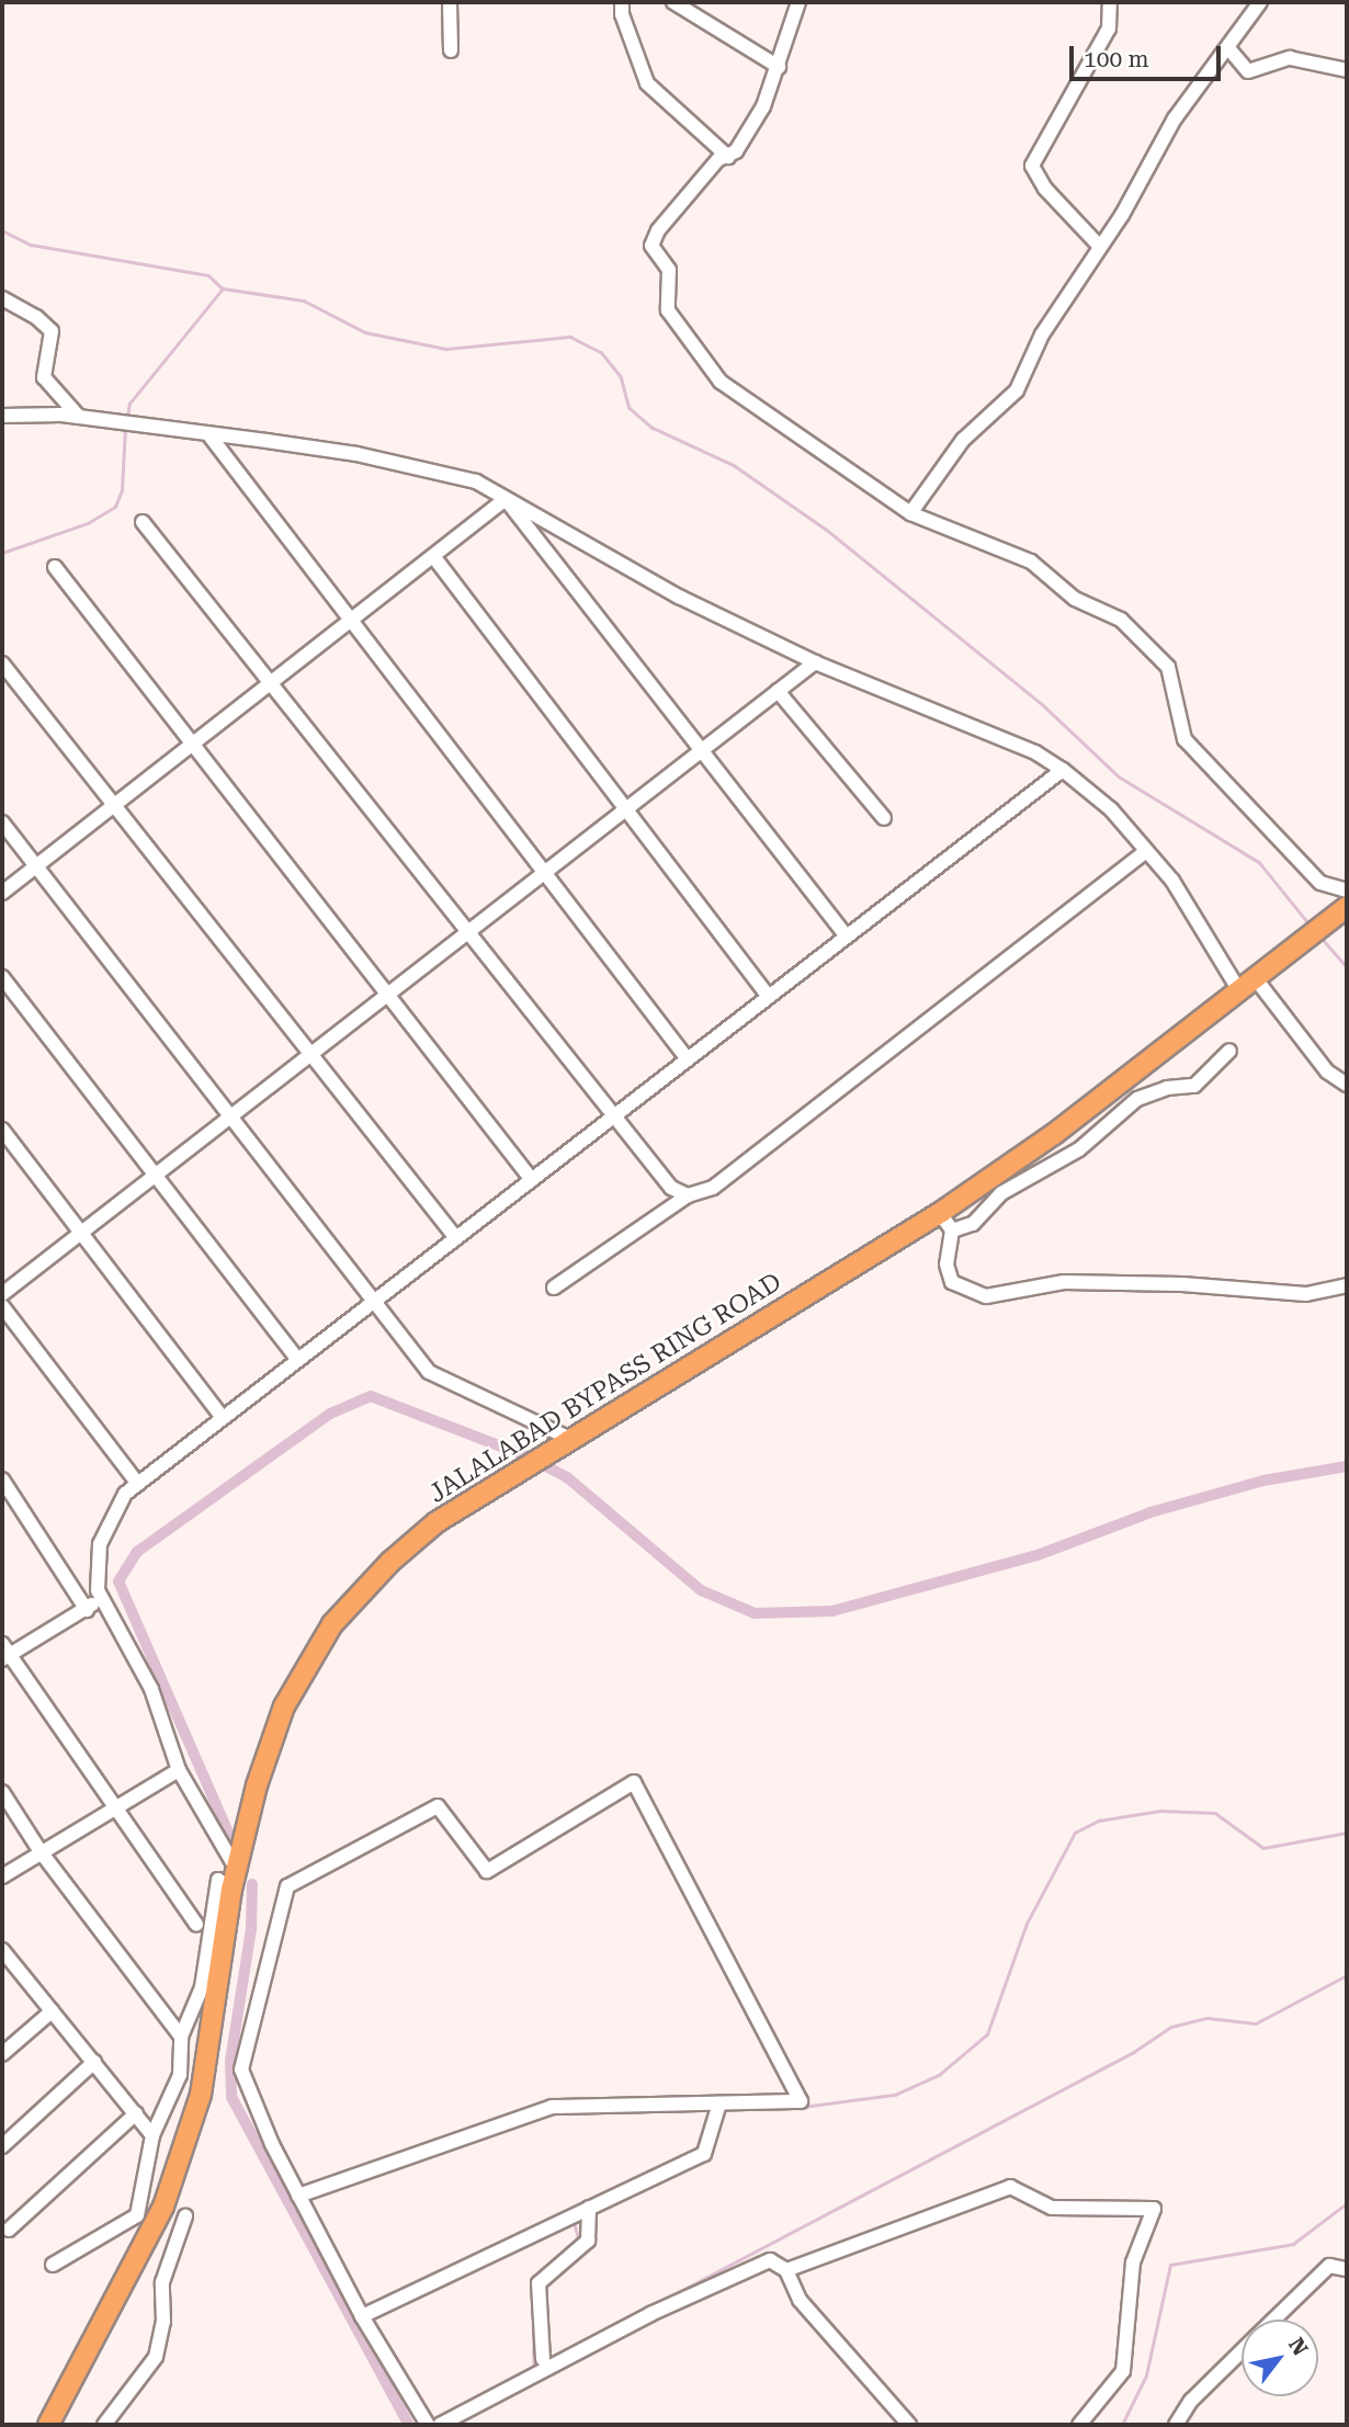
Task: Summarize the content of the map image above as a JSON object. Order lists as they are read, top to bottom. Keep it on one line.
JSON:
{"streets":{"highway":["JALALABAD BYPASS RING ROAD"]},"scale_bar":"100 m","north":"top right"}
